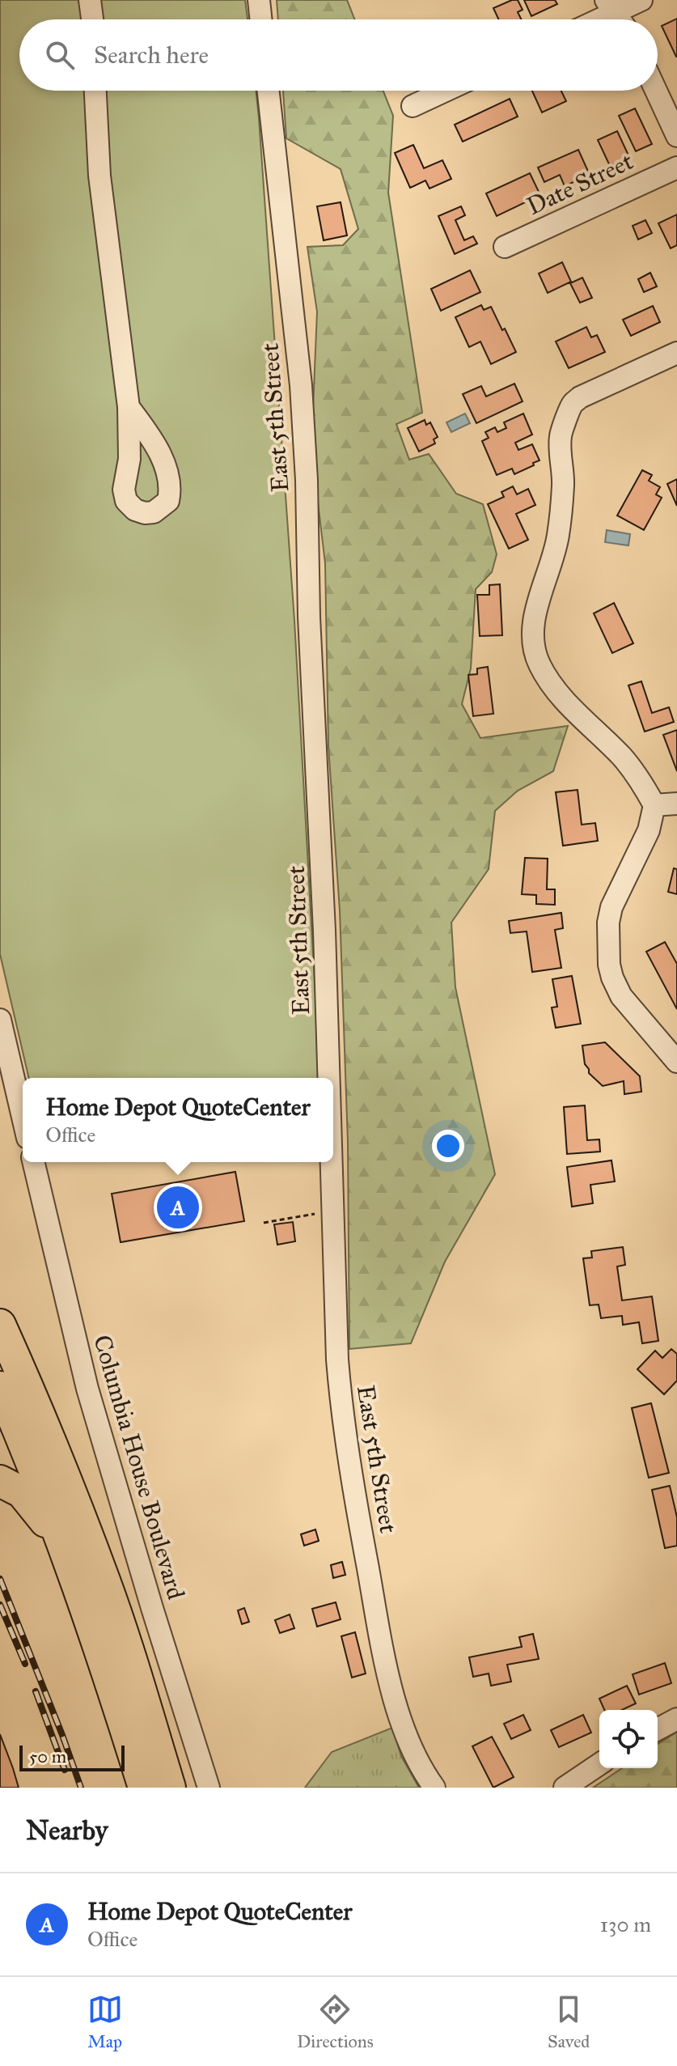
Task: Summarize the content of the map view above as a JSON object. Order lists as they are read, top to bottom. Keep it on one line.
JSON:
{"streets":{"street":["Date Street","East 5th Street","Columbia House Boulevard"]},"scale_bar":"50 m","page":{"search":"Search here","popup":["Home Depot QuoteCenter","Office"],"pins":"A","scale":"50 m","heading":"Nearby","list":[{"mark":"A","name":"Home Depot QuoteCenter","note":"Office","value":"130 m"}],"nav":["Map","Directions","Saved"]}}
